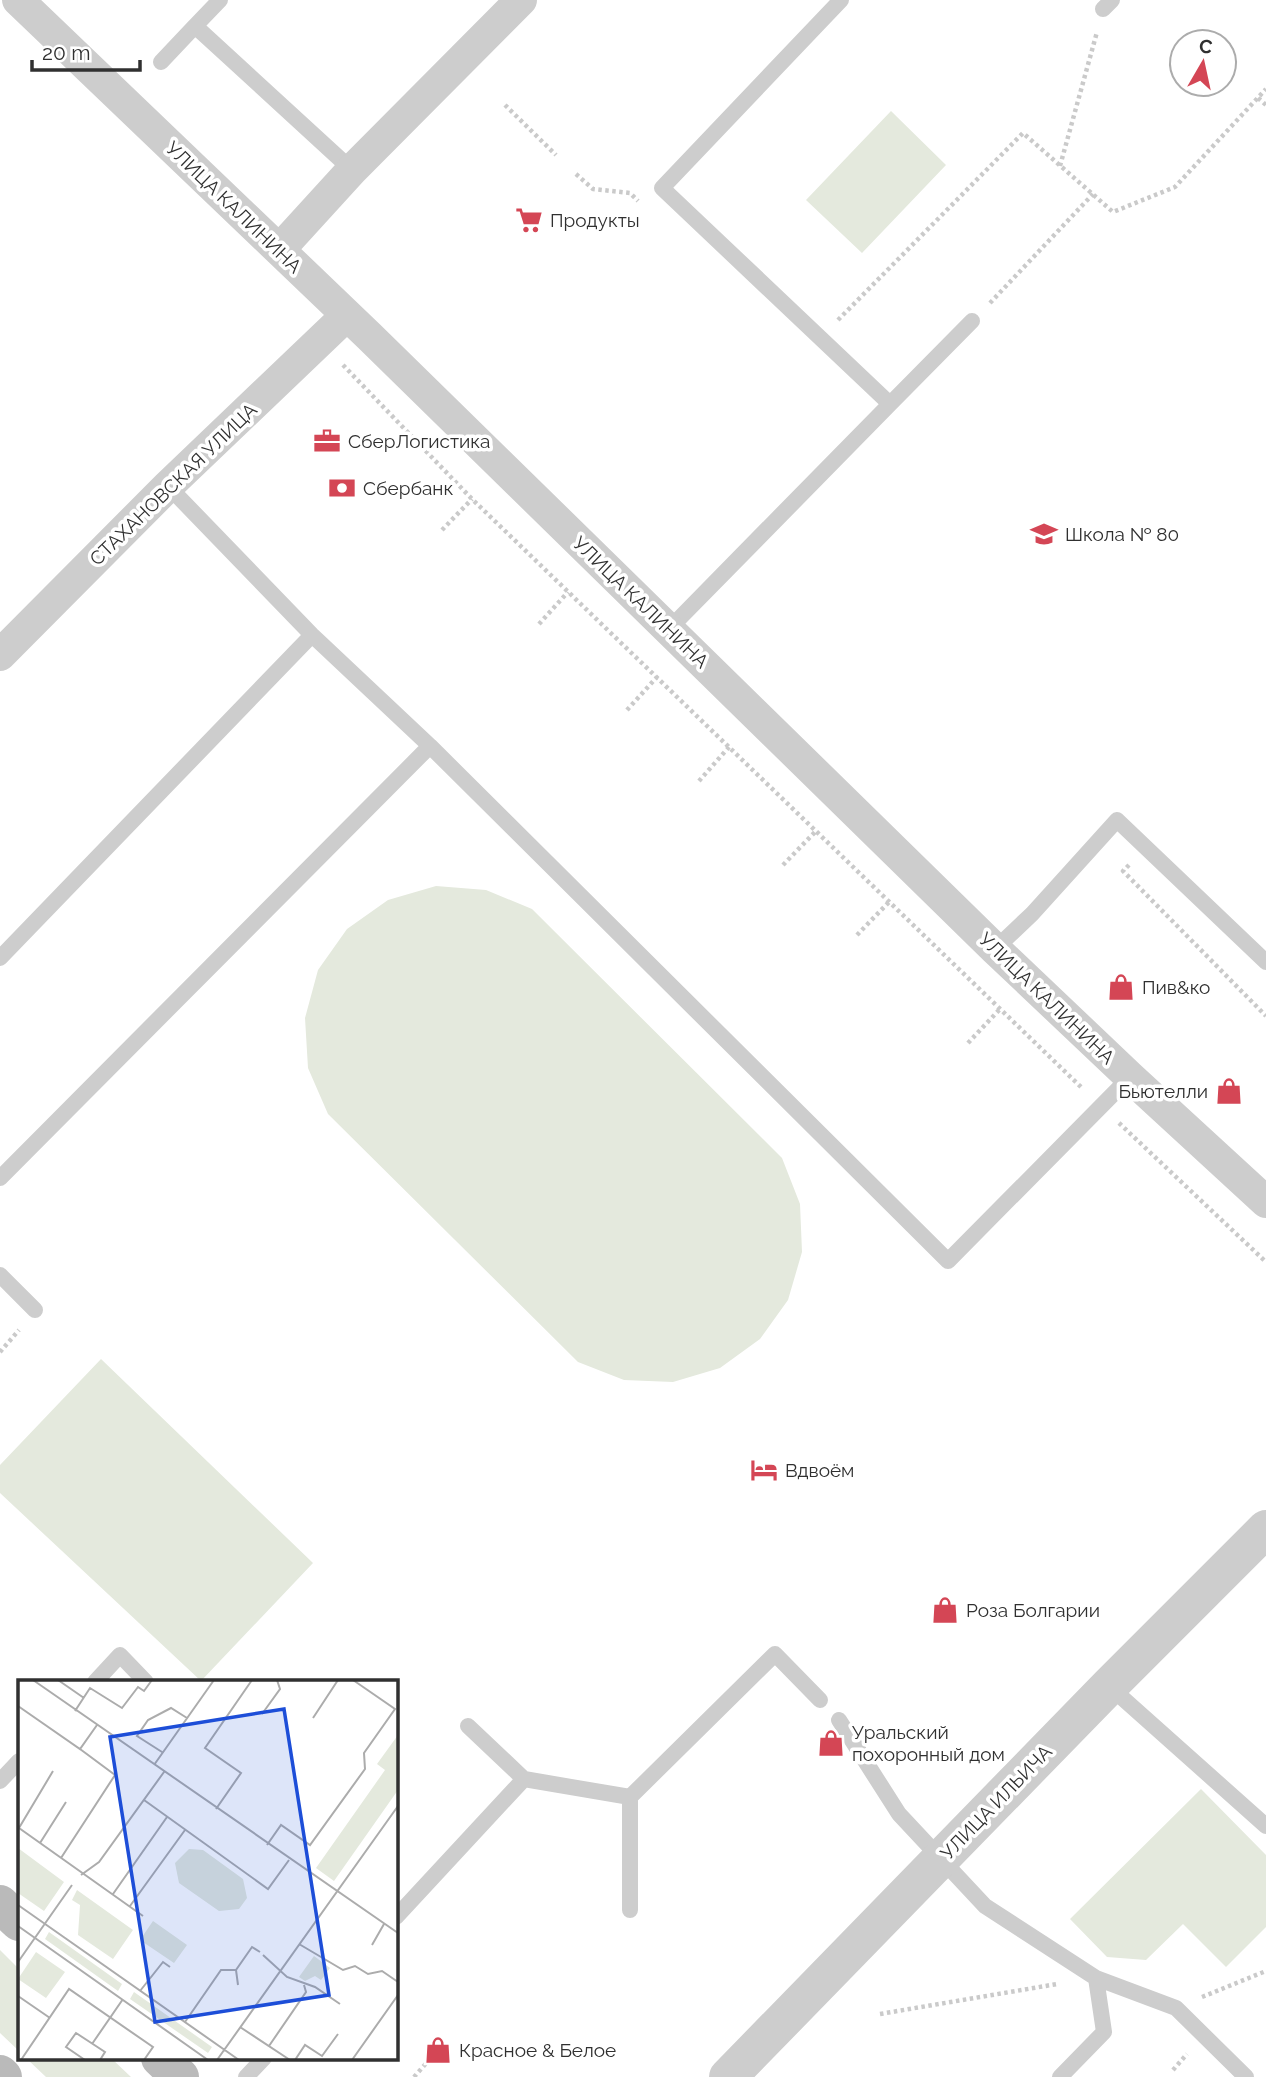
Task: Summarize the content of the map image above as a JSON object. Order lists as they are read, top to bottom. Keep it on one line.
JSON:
{"streets":{"street":["УЛИЦА КАЛИНИНА","СТАХАНОВСКАЯ УЛИЦА","УЛИЦА ИЛЬИЧА"]},"crossings":[["УЛИЦА КАЛИНИНА","СТАХАНОВСКАЯ УЛИЦА"]],"places":{"supermarket":["Продукты"],"office":["СберЛогистика"],"bank":["Сбербанк"],"school or university":["Школа № 80"],"shop":["Пив&ко","Бьютелли","Роза Болгарии","Уральский похоронный дом","Красное & Белое"],"hotel":["Вдвоём"]},"scale_bar":"20 m","north":"top"}
